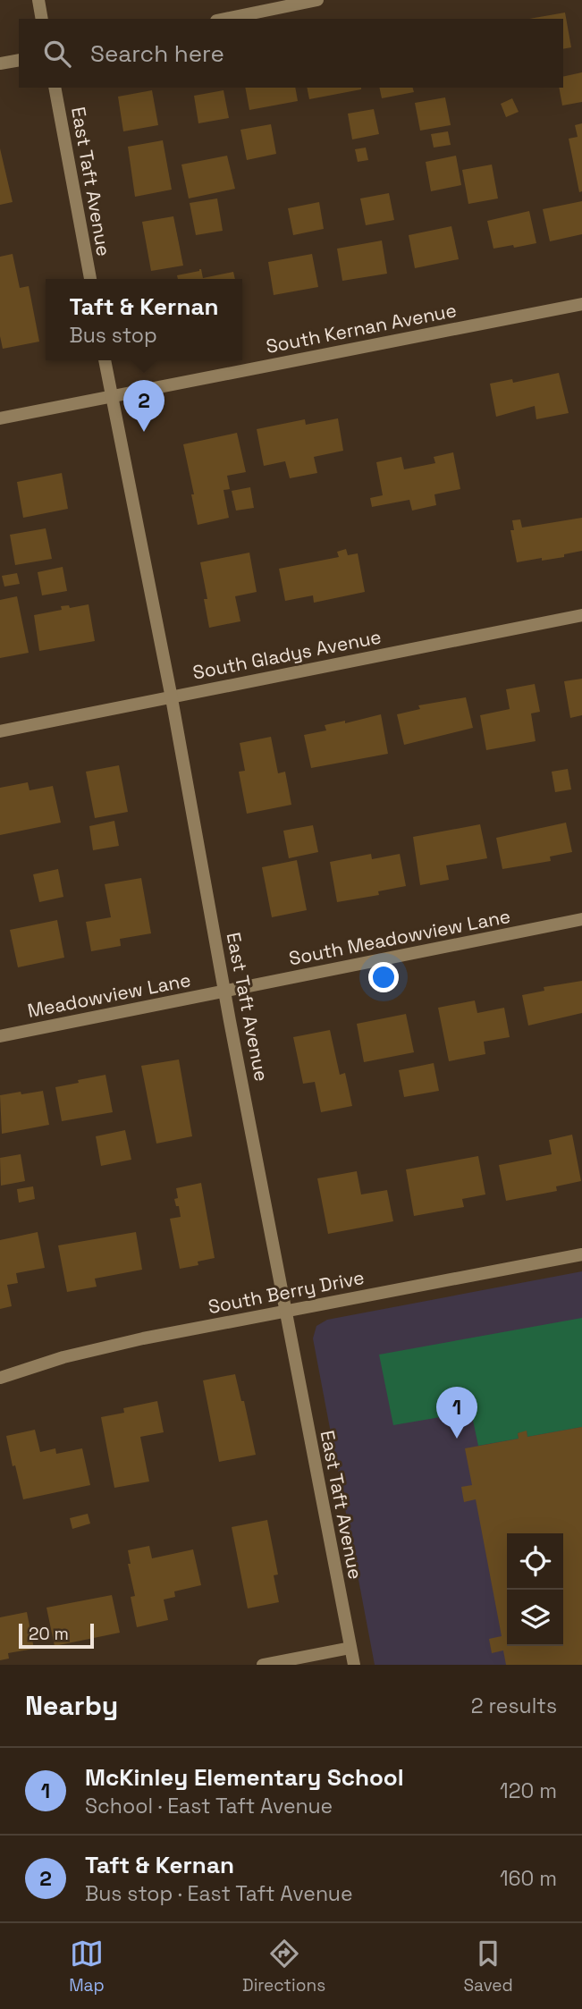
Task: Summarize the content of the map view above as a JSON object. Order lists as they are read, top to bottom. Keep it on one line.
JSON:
{"streets":{"street":["East Taft Avenue","South Kernan Avenue","South Gladys Avenue","South Meadowview Lane","Meadowview Lane","South Berry Drive"]},"crossings":[["East Taft Avenue","South Kernan Avenue"],["East Taft Avenue","South Gladys Avenue"],["East Taft Avenue","South Meadowview Lane"],["East Taft Avenue","Meadowview Lane"],["East Taft Avenue","South Berry Drive"],["South Meadowview Lane","Meadowview Lane"]],"scale_bar":"20 m","page":{"search":"Search here","popup":["Taft & Kernan","Bus stop"],"pins":["2","1"],"scale":"20 m","heading":["Nearby","2 results"],"list":[{"mark":"1","name":"McKinley Elementary School","note":"School · East Taft Avenue","value":"120 m"},{"mark":"2","name":"Taft & Kernan","note":"Bus stop · East Taft Avenue","value":"160 m"}],"nav":["Map","Directions","Saved"]}}
